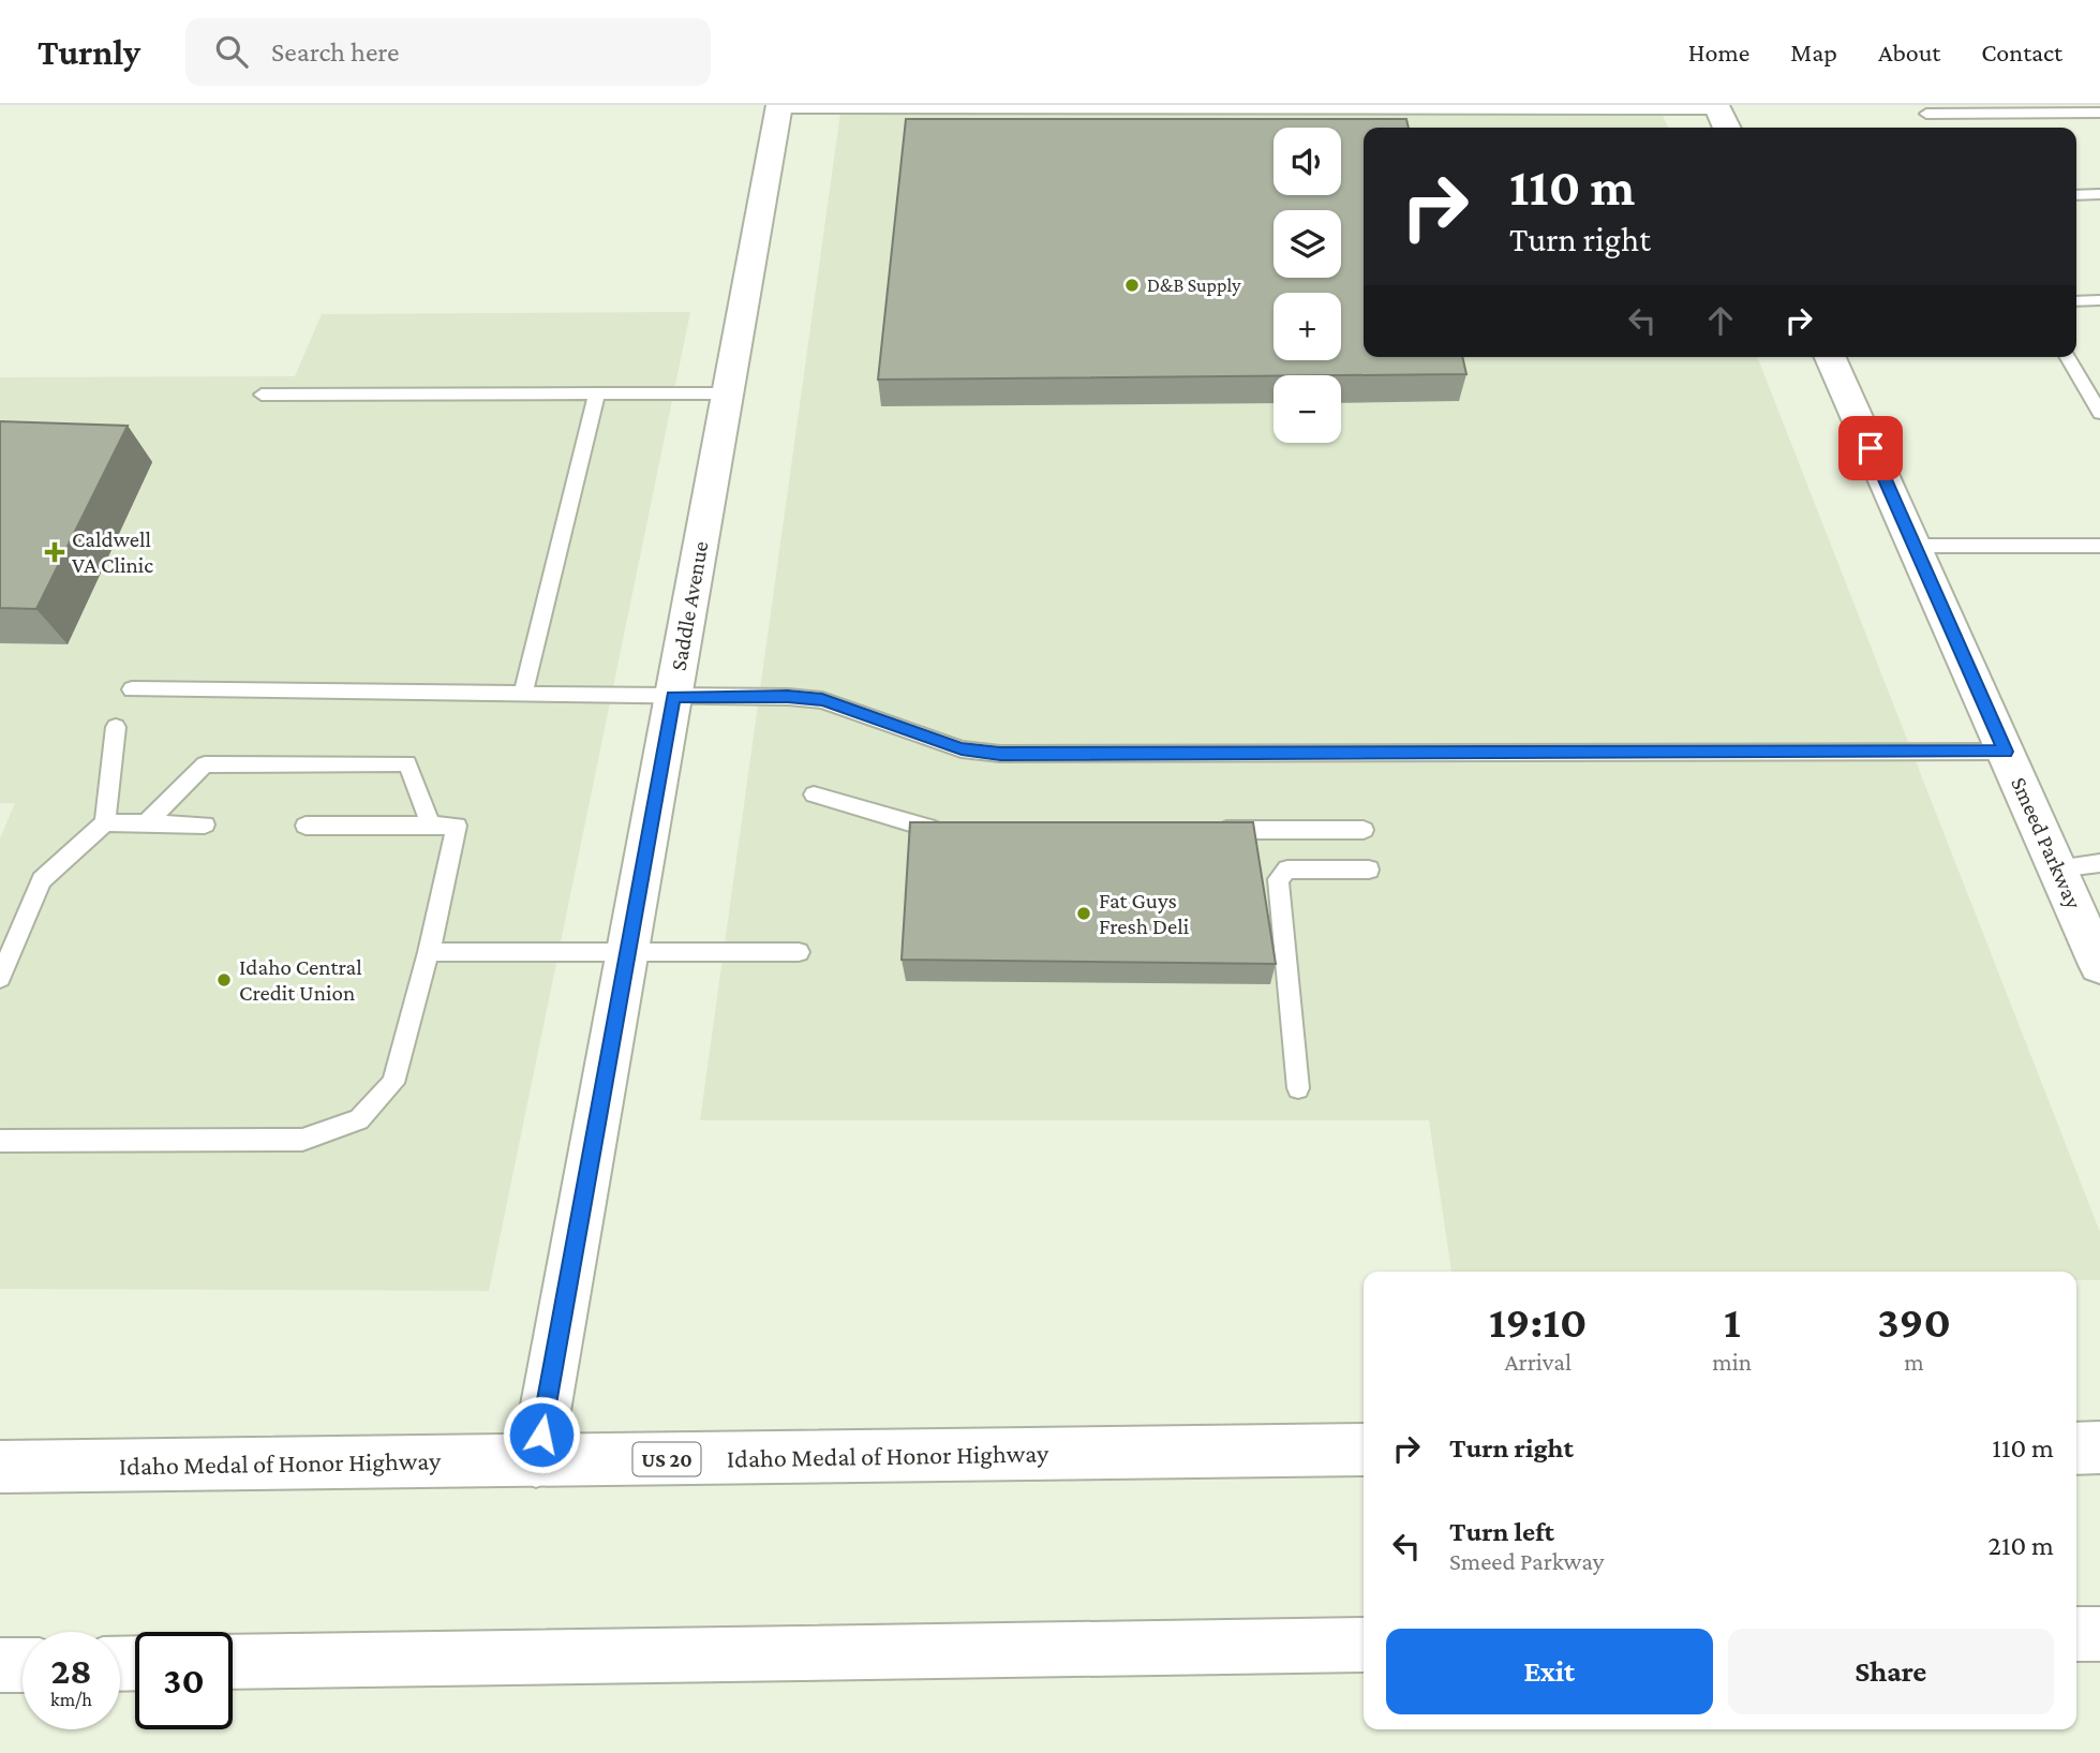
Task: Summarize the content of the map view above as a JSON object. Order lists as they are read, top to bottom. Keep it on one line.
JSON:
{"streets":{"street":["Saddle Avenue","Smeed Parkway","Idaho Medal of Honor Highway","US 20"]},"crossings":[["Saddle Avenue","Idaho Medal of Honor Highway"]],"places":{"other":["D&B Supply","Fat Guys Fresh Deli","Idaho Central Credit Union"],"health":["Caldwell VA Clinic"]},"page":{"header":"Turnly","search":"Search here","nav":["Home","Map","About","Contact"],"map_buttons":["+","−"],"turn":["110 m","Turn right"],"eta":["19:10","Arrival","1","min","390","m"],"list":[{"name":"Turn right","value":"110 m"},{"name":"Turn left","note":"Smeed Parkway","value":"210 m"}],"buttons":["Exit","Share"],"speed":"28 km/h","limit":"30"}}
